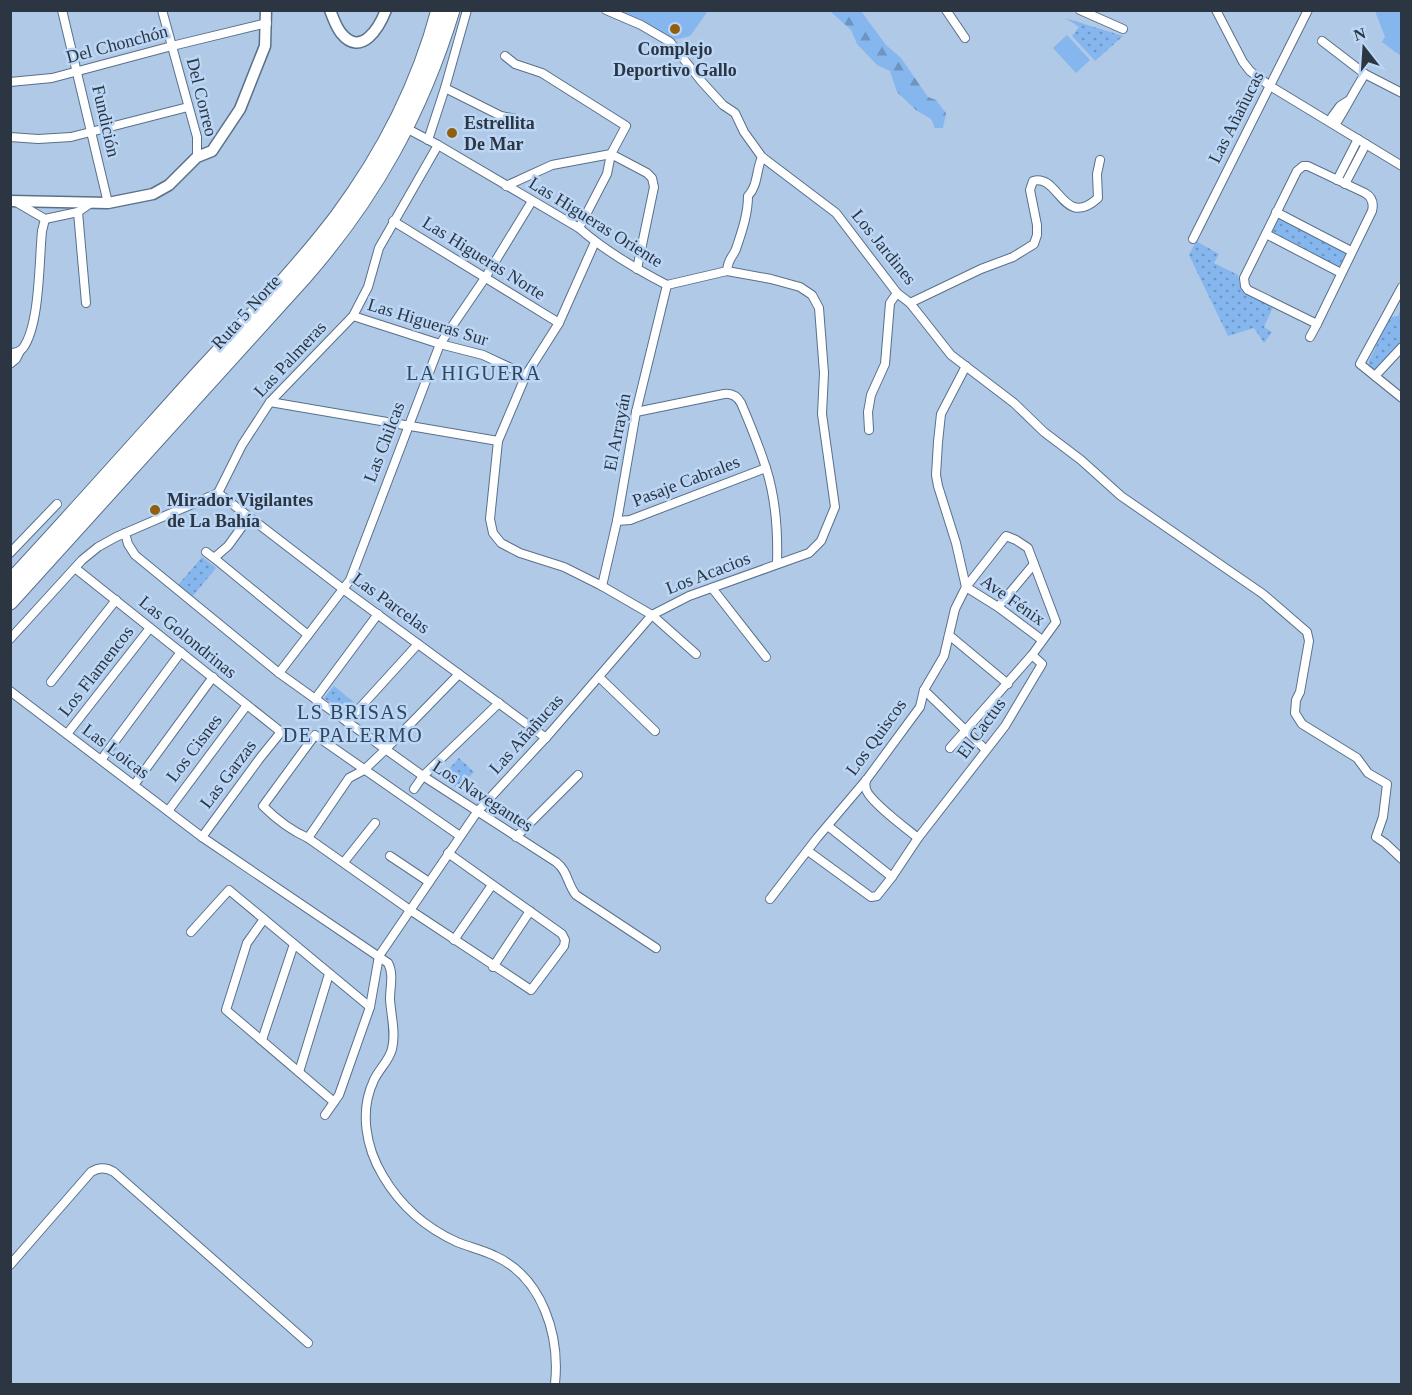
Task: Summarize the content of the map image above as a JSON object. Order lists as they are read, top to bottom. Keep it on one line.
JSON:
{"streets":{"highway":["Ruta 5 Norte"],"street":["Del Chonchón","Del Correo","Las Añañucas","Fundición","Las Higueras Oriente","Los Jardines","Las Higueras Norte","Las Higueras Sur","Las Palmeras","El Arrayán","Las Chilcas","Pasaje Cabrales","Los Acacios","Ave Fénix","Las Parcelas","Las Golondrinas","Los Flamencos","El Cactus","Los Quiscos","Los Cisnes","Las Loicas","Las Garzas","Los Navegantes"]},"crossings":[["Del Chonchón","Del Correo"],["Del Chonchón","Fundición"],["Las Añañucas","Los Acacios"],["Las Añañucas","Las Parcelas"],["Las Añañucas","Las Loicas"],["Las Añañucas","Los Navegantes"],["Las Higueras Oriente","Ruta 5 Norte"],["Las Higueras Oriente","Las Palmeras"],["Las Higueras Oriente","El Arrayán"],["Las Higueras Oriente","Las Chilcas"],["Las Higueras Oriente","Los Acacios"],["Las Higueras Norte","Las Palmeras"],["Las Higueras Norte","Las Chilcas"],["Las Higueras Sur","Las Palmeras"],["Las Higueras Sur","Las Chilcas"],["Las Palmeras","Las Parcelas"],["El Arrayán","Pasaje Cabrales"],["Las Chilcas","Las Parcelas"],["Las Chilcas","Los Navegantes"],["Ave Fénix","Los Quiscos"],["Las Golondrinas","Los Flamencos"],["Las Golondrinas","Los Cisnes"],["Las Golondrinas","Las Garzas"],["Los Flamencos","Las Loicas"],["El Cactus","Los Quiscos"],["Los Cisnes","Las Loicas"],["Las Loicas","Las Garzas"]],"districts":["LA HIGUERA","LS BRISAS DE PALERMO"],"places":["Complejo Deportivo Gallo","Estrellita De Mar","Mirador Vigilantes de La Bahía"],"north":"top"}
